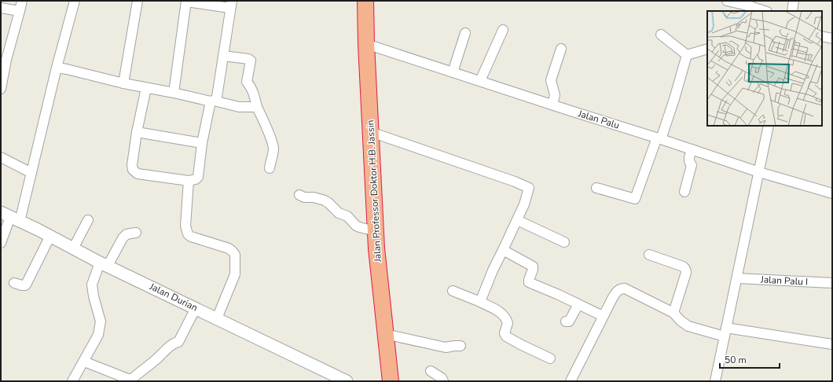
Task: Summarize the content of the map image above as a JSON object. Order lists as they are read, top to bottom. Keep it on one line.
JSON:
{"streets":{"highway":["Jalan Professor Doktor H.B. Jassin"],"street":["Jalan Palu","Jalan Palu I","Jalan Durian"]},"crossings":[["Jalan Palu","Jalan Professor Doktor H.B. Jassin"]],"scale_bar":"50 m"}
